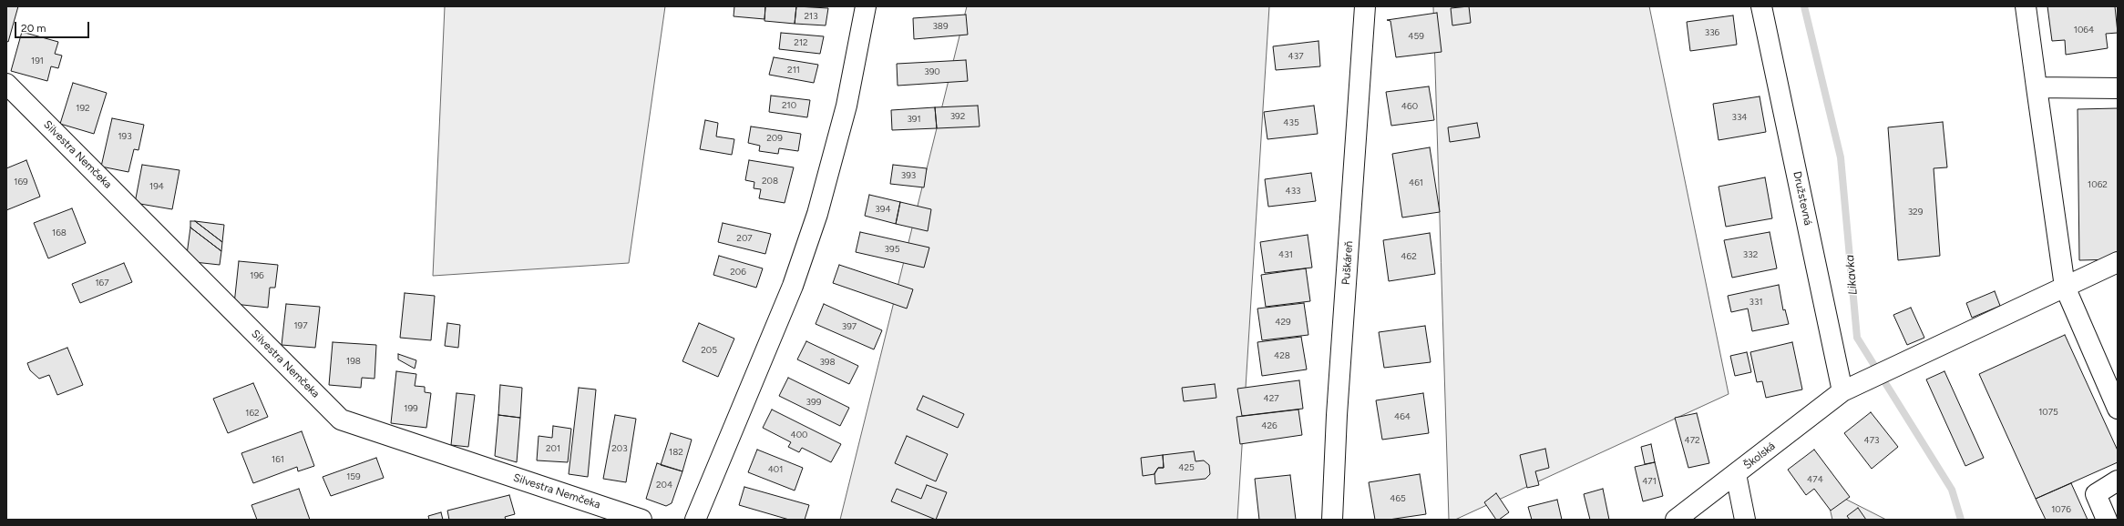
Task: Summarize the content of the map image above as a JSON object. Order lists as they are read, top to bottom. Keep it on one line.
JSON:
{"streets":{"street":["Silvestra Nemčeka","Družstevná","Puškáreň","Školská"]},"crossings":[["Družstevná","Školská"]],"water":["Likavka"],"house_numbers":["213","389","1064","336","459","212","437","191","211","390","210","460","192","392","334","391","435","193","209","393","208","169","461","1062","194","433","394","329","168","207","395","431","332","462","206","196","167","331","429","197","397","205","428","198","398","427","399","199","1075","162","464","426","400","472","473","201","203","182","161","425","401","159","474","471","204","465","1076"],"scale_bar":"20 m"}
